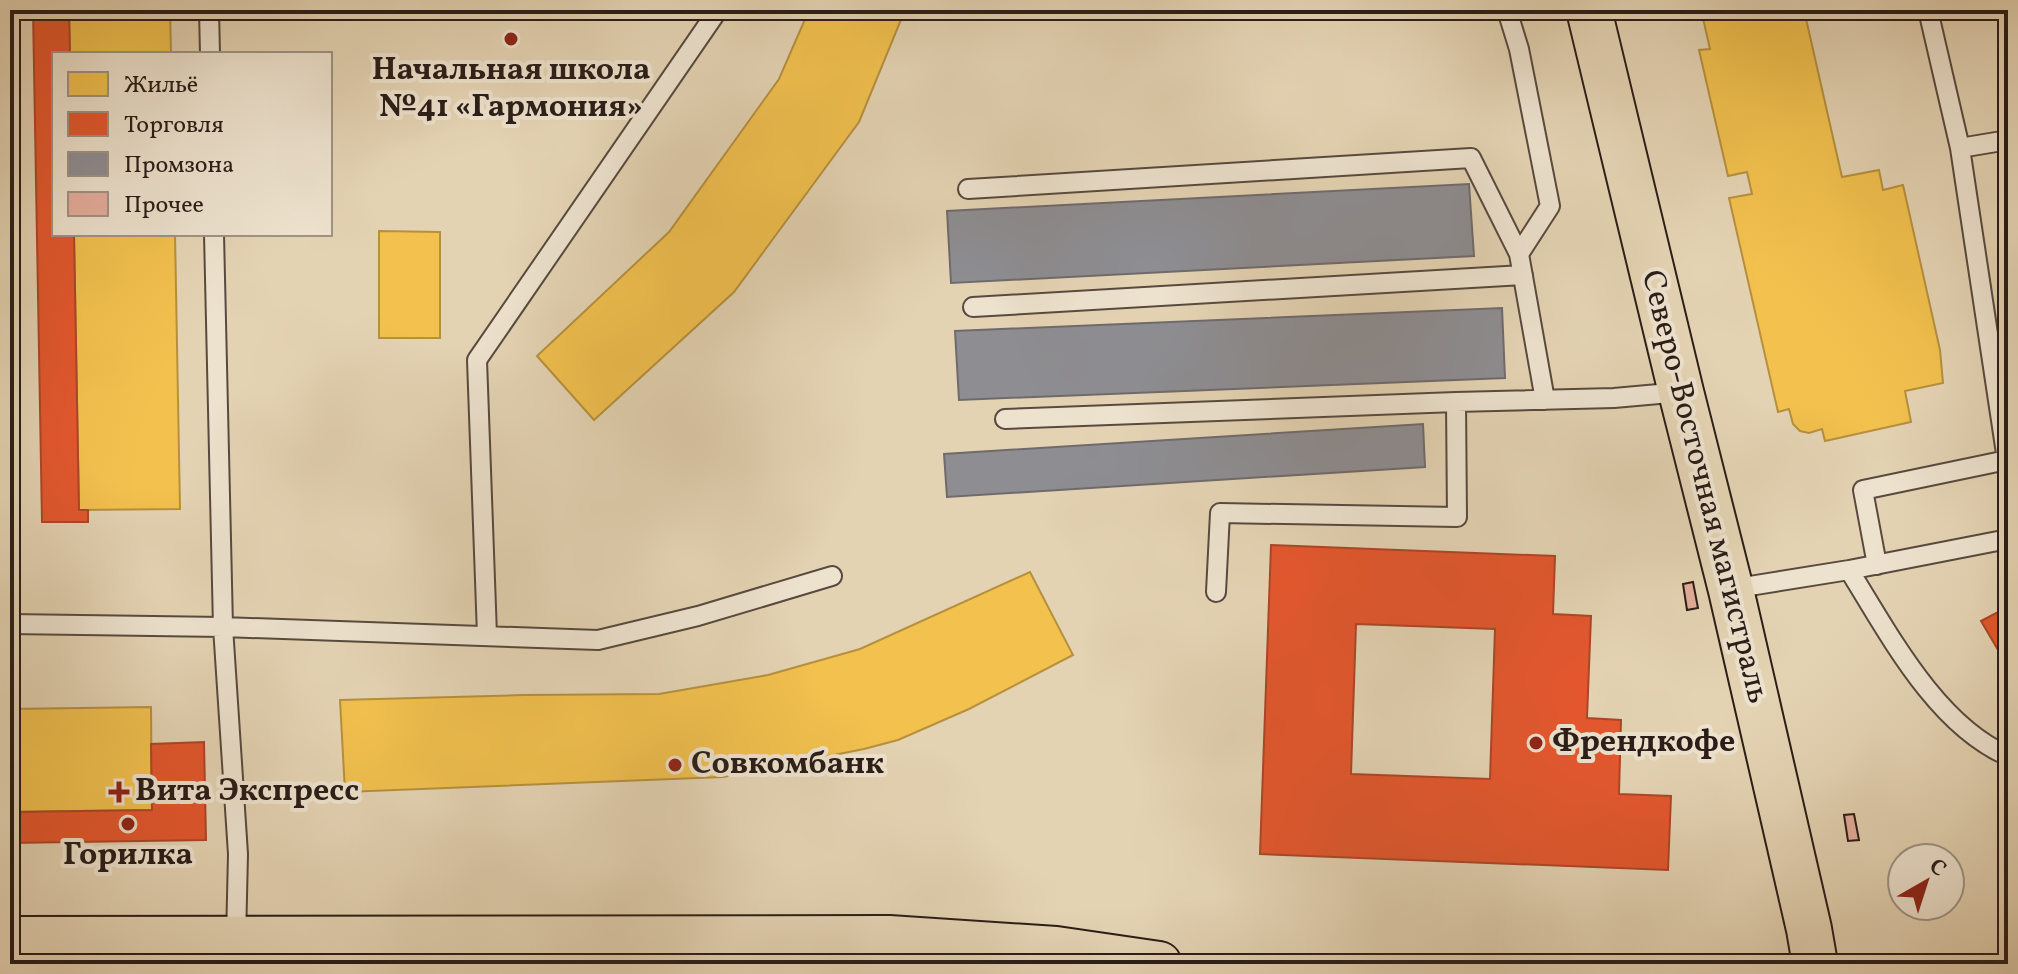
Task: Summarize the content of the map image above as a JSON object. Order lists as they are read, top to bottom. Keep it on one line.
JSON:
{"streets":{"main road":["Северо-Восточная магистраль"]},"places":{"other":["Начальная школа №41 «Гармония»","Френдкофе","Совкомбанк","Горилка"],"health":["Вита Экспресс"]},"legend":["Жильё","Торговля","Промзона","Прочее"],"north":"top right"}
